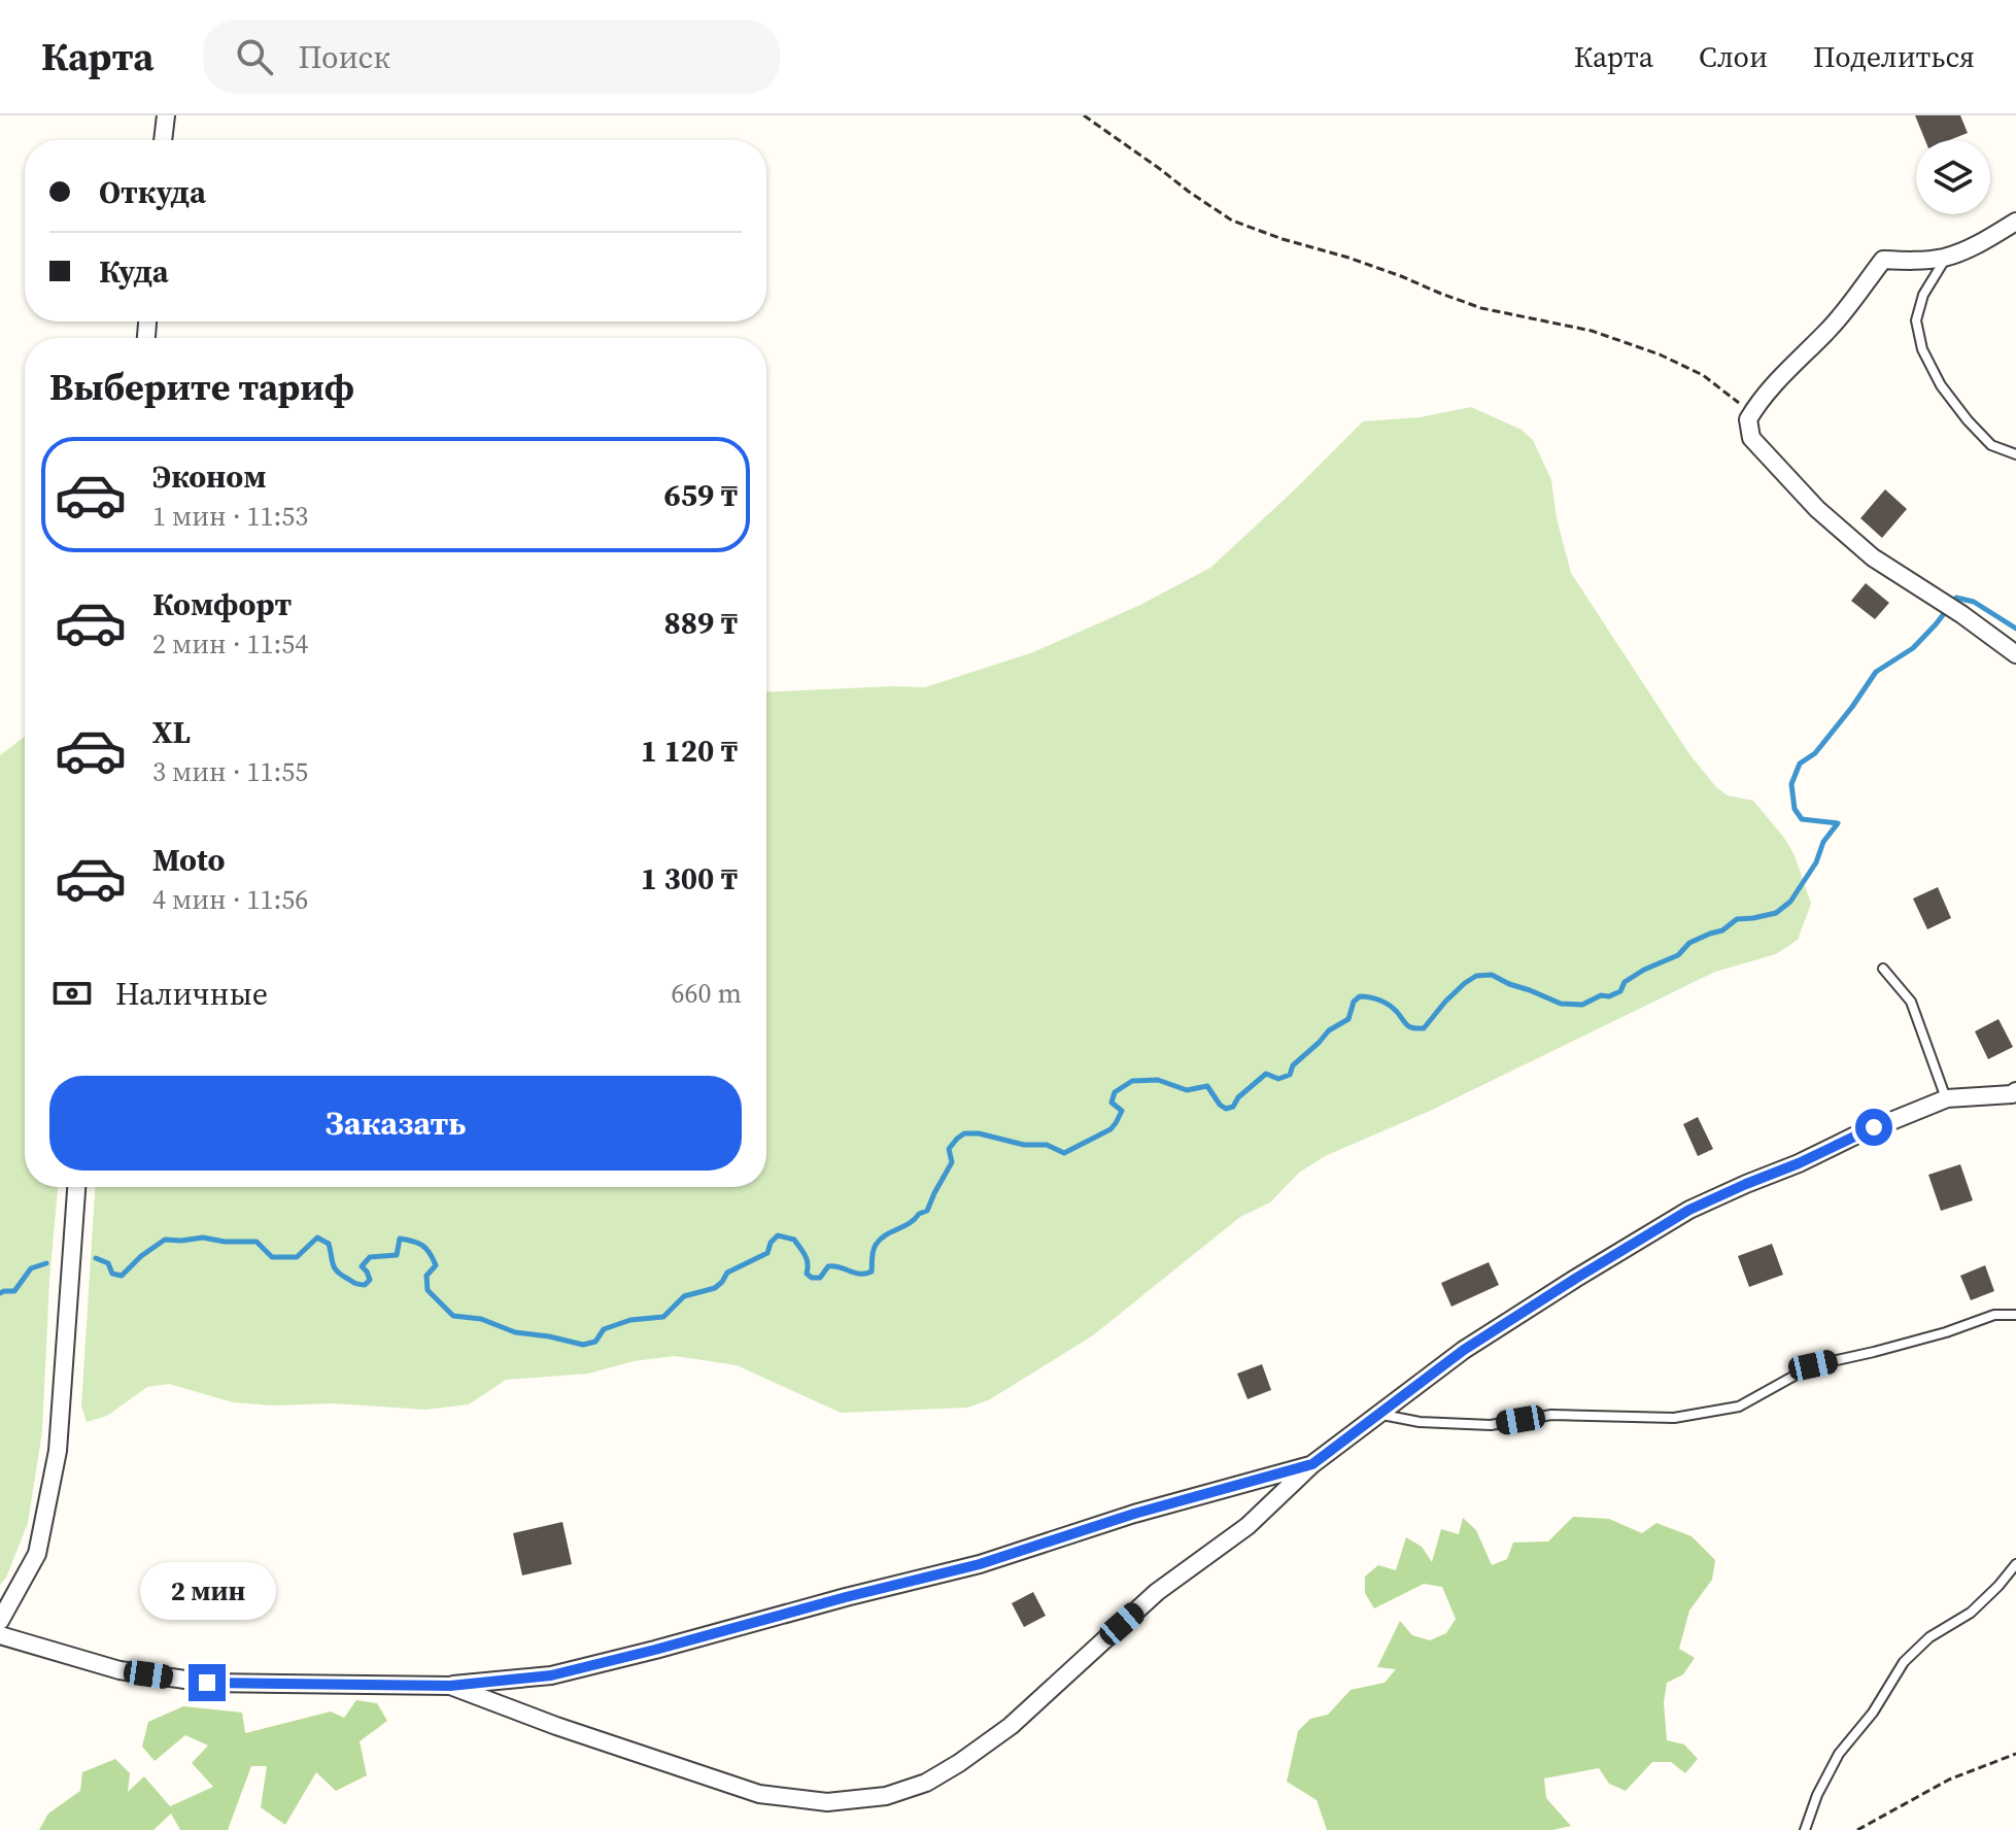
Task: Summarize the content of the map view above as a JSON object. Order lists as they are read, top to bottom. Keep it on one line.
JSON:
{"page":{"header":"Карта","search":"Поиск","nav":["Карта","Слои","Поделиться"],"banner":["Откуда","Куда"],"heading":"Выберите тариф","list":[{"name":"Эконом","note":"1 мин · 11:53","value":"659 ₸"},{"name":"Комфорт","note":"2 мин · 11:54","value":"889 ₸"},{"name":"XL","note":"3 мин · 11:55","value":"1 120 ₸"},{"name":"Moto","note":"4 мин · 11:56","value":"1 300 ₸"}],"pay":["Наличные","660 m"],"buttons":"Заказать","bubble":"2 мин"}}
